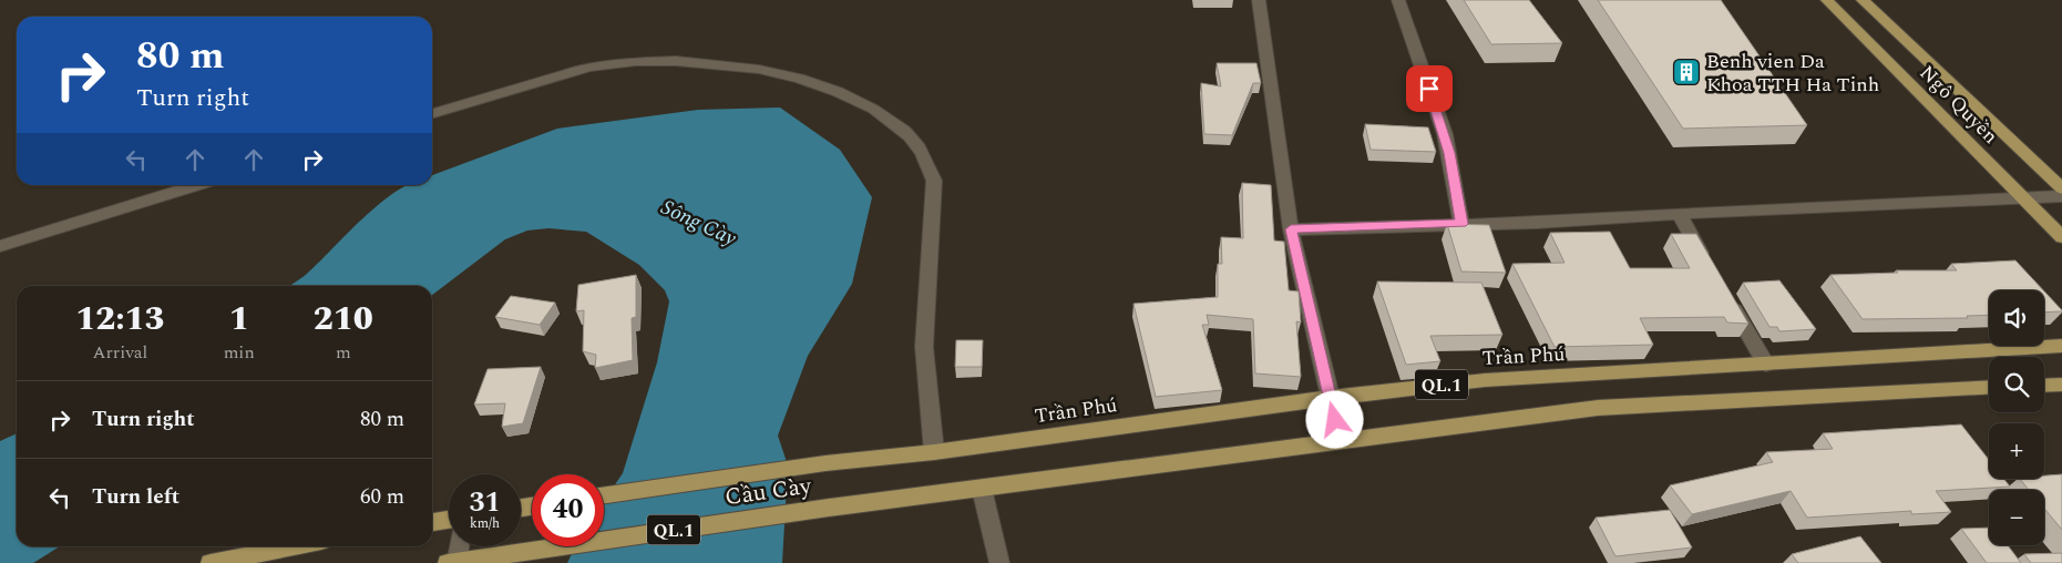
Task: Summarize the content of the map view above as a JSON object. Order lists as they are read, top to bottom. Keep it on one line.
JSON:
{"streets":{"main road":["Ngô Quyền","Trần Phú","QL.1","Cầu Cày"]},"crossings":[["Trần Phú","Cầu Cày"],["QL.1","Cầu Cày"]],"water":["Sông Cày"],"places":{"building":["Benh vien Da Khoa TTH Ha Tinh"]},"page":{"turn":["80 m","Turn right"],"eta":["12:13","Arrival","1","min","210","m"],"map_buttons":["+","−"],"list":[{"name":"Turn right","value":"80 m"},{"name":"Turn left","value":"60 m"}],"speed":"31 km/h","limit":"40"}}
